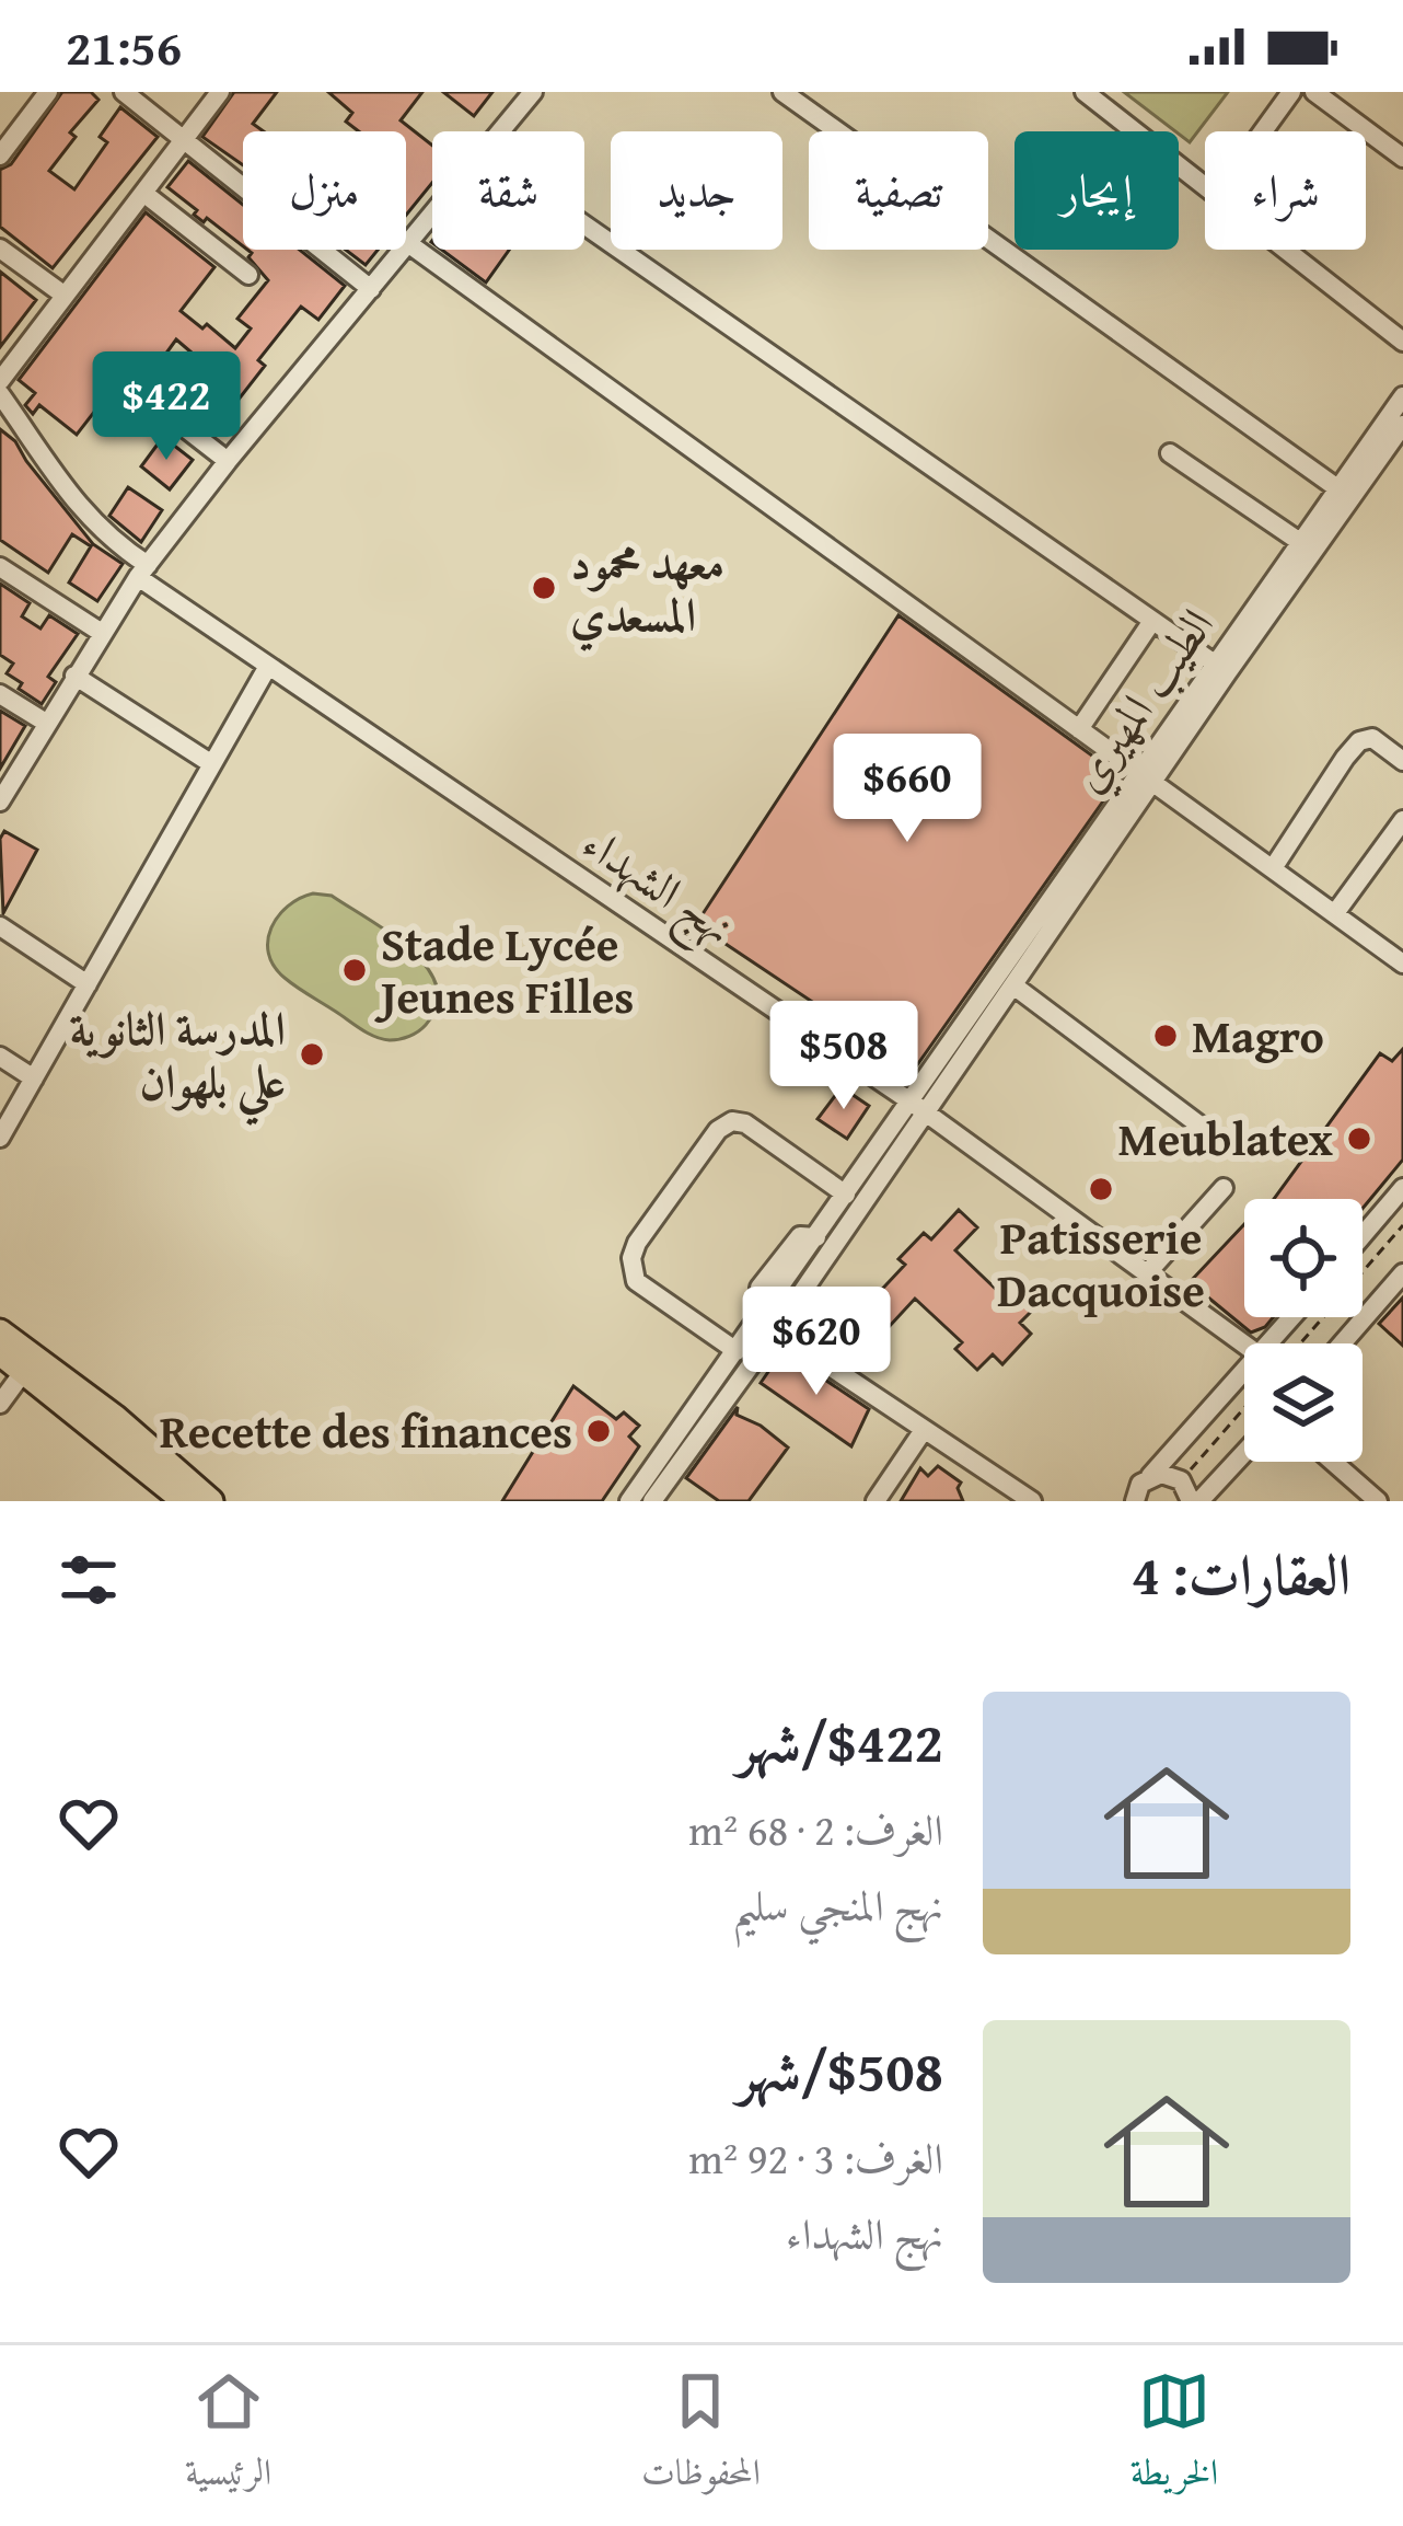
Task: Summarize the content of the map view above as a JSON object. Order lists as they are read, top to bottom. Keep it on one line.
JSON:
{"streets":{"street":["الطيب المهيري","نهج الشهداء"]},"crossings":[["الطيب المهيري","نهج الشهداء"]],"places":["معهد محمود المسعدي","Stade Lycée Jeunes Filles","Magro","المدرسة الثانوية علي بلهوان","Meublatex","Patisserie Dacquoise","Recette des finances"],"page":{"status":"21:56","chip":["شراء","إيجار","تصفية","جديد","شقة","منزل"],"price":["$422","$660","$508","$620"],"heading":"العقارات: 4","list":[{"name":"$422/شهر","note":"الغرف: 2 · 68 m² · نهج المنجي سليم"},{"name":"$508/شهر","note":"الغرف: 3 · 92 m² · نهج الشهداء"}],"tabs":["الخريطة","المحفوظات","الرئيسية"]}}
